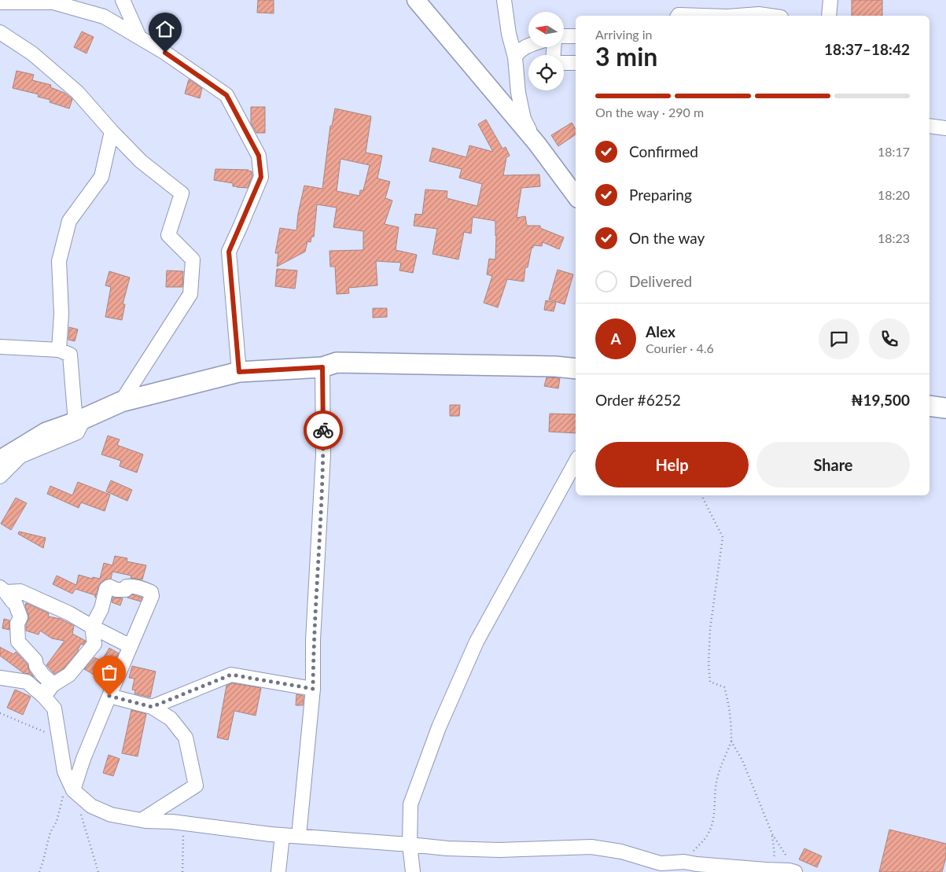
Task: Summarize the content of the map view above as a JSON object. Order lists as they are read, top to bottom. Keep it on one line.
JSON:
{"north":"left","page":{"heading":["3 min","Arriving in","18:37–18:42"],"panel":["Alex","Courier · 4.6","Order #6252","₦19,500"],"bar":"On the way · 290 m","list":[["Confirmed","18:17"],["Preparing","18:20"],["On the way","18:23"],"Delivered"],"round":"A","buttons":["Help","Share"]}}
